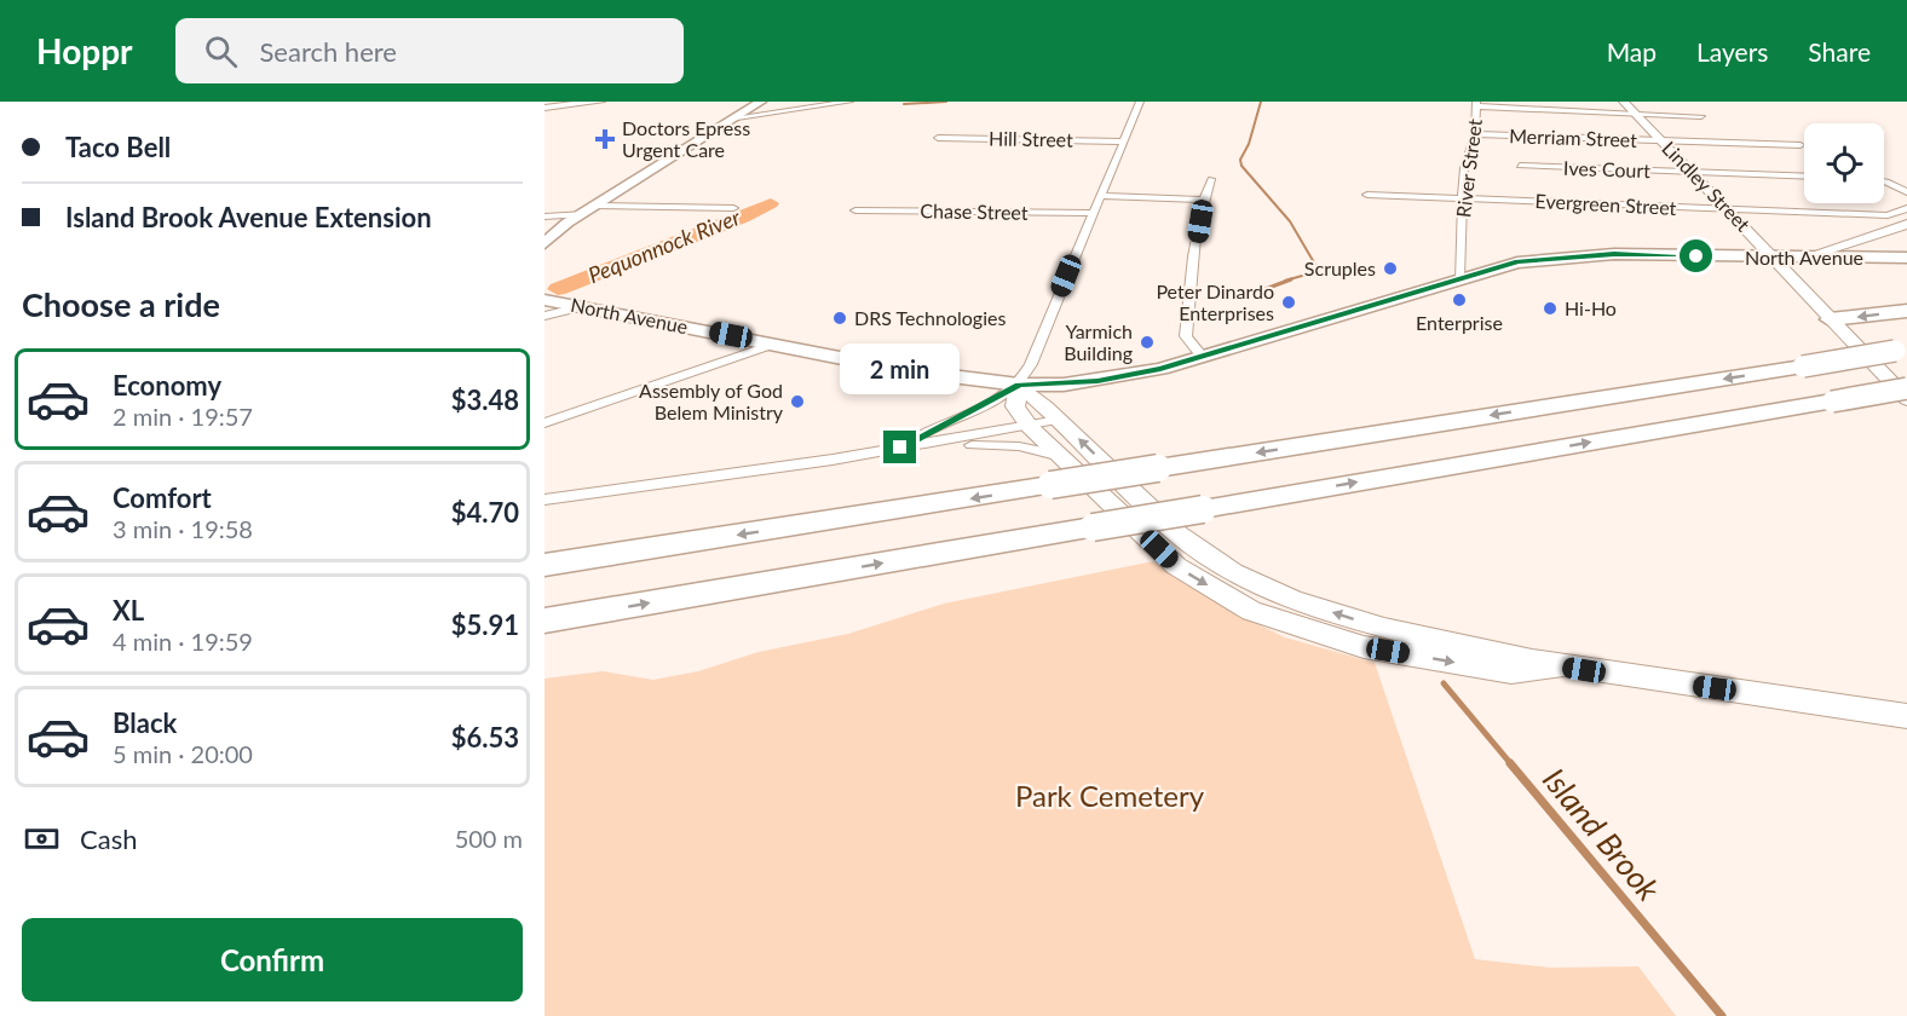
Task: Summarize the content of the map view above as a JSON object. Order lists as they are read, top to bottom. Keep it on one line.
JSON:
{"streets":{"main road":["Lindley Street","North Avenue"],"street":["Merriam Street","Hill Street","River Street","Ives Court","Evergreen Street","Chase Street"]},"crossings":[["Merriam Street","River Street"],["Merriam Street","Lindley Street"],["River Street","Evergreen Street"],["River Street","North Avenue"],["Ives Court","Lindley Street"],["Lindley Street","Evergreen Street"],["Lindley Street","North Avenue"]],"water":["Pequonnock River","Island Brook"],"parks":["Park Cemetery"],"places":{"health":["Doctors Epress Urgent Care"],"other":["Scruples","Enterprise","Peter Dinardo Enterprises","Hi-Ho","DRS Technologies","Yarmich Building","Assembly of God Belem Ministry"]},"page":{"header":"Hoppr","search":"Search here","nav":["Map","Layers","Share"],"banner":["Taco Bell","Island Brook Avenue Extension"],"heading":"Choose a ride","bubble":"2 min","list":[{"name":"Economy","note":"2 min · 19:57","value":"$3.48"},{"name":"Comfort","note":"3 min · 19:58","value":"$4.70"},{"name":"XL","note":"4 min · 19:59","value":"$5.91"},{"name":"Black","note":"5 min · 20:00","value":"$6.53"}],"pay":["Cash","500 m"],"buttons":"Confirm"}}
